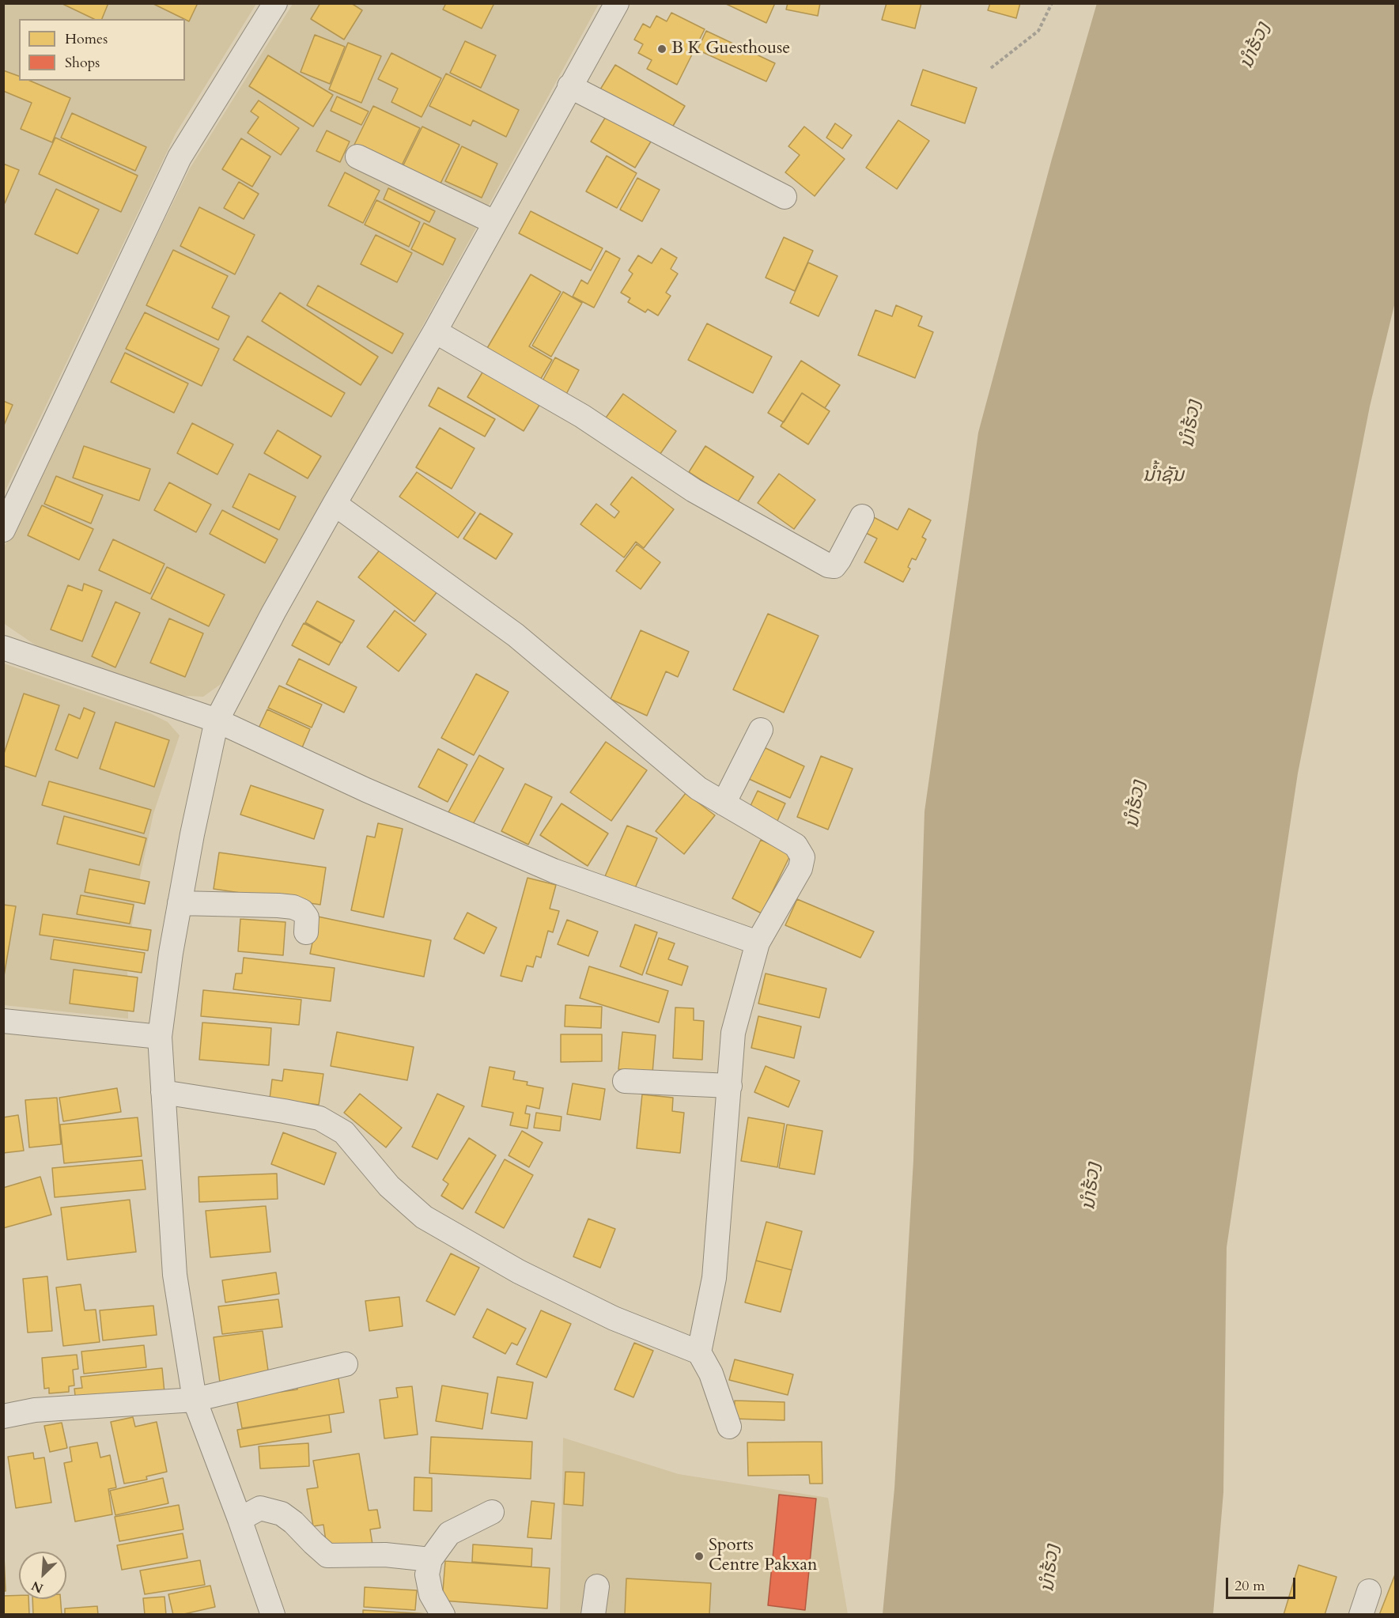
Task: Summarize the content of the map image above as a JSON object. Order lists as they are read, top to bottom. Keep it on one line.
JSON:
{"water":["ນຳ້ຮວງ","ນ້ຳຊັນ"],"places":["B K Guesthouse","Sports Centre Pakxan"],"legend":["Homes","Shops"],"scale_bar":"20 m","north":"bottom left"}
